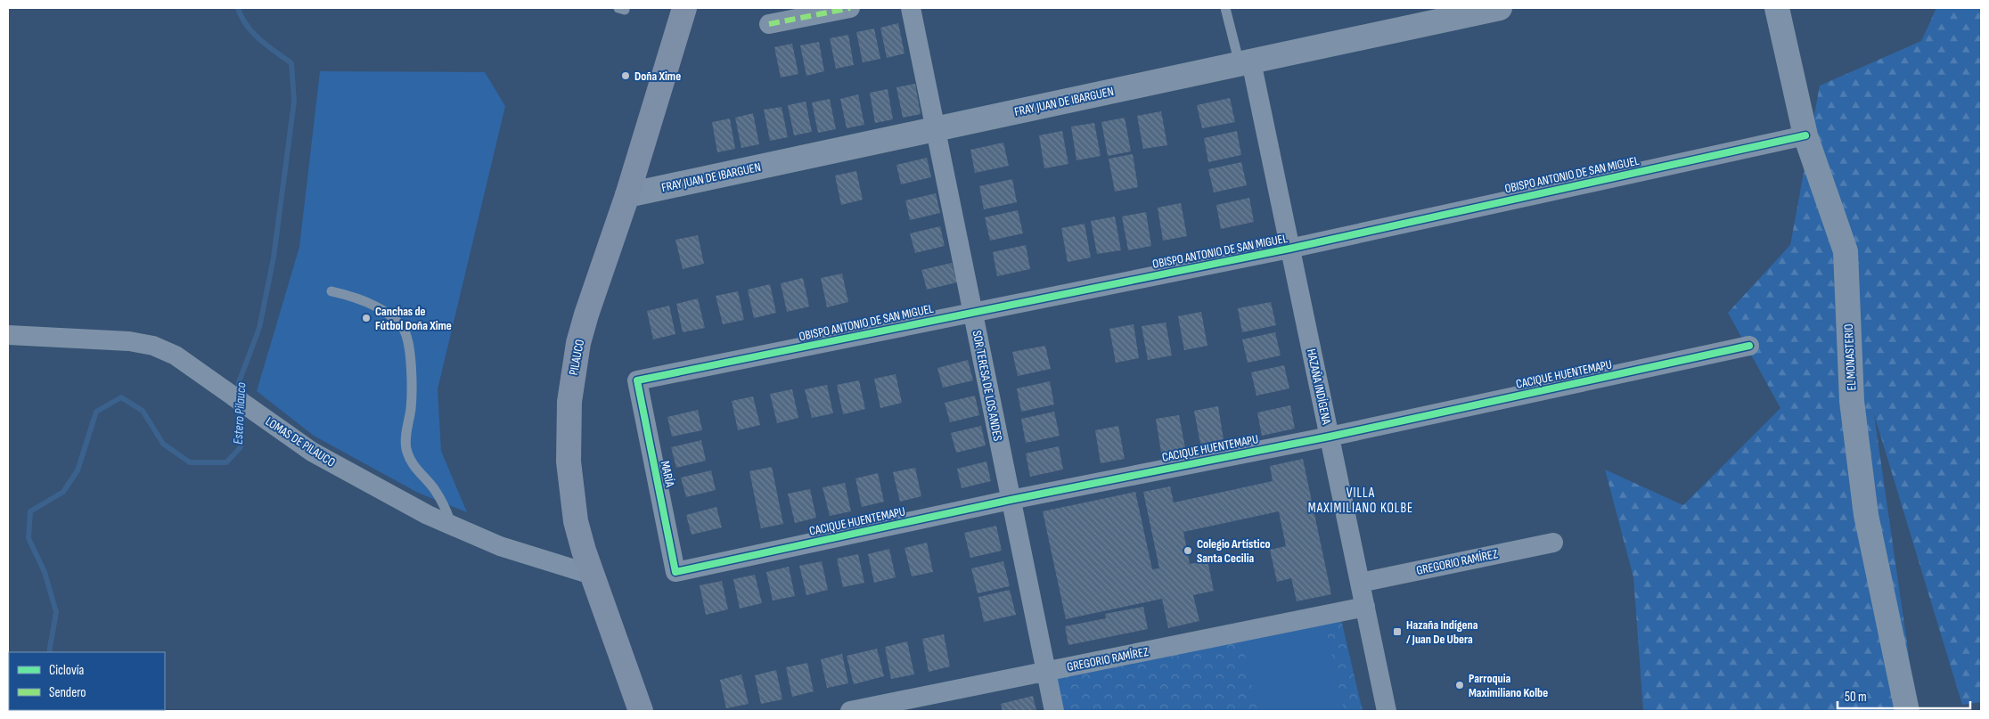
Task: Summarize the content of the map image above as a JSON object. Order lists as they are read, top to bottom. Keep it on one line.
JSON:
{"streets":{"main road":["PILAUCO"],"street":["FRAY JUAN DE IBARGUEN","OBISPO ANTONIO DE SAN MIGUEL","EL MONASTERIO","CACIQUE HUENTEMAPU","SOR TERESA DE LOS ANDES","HAZAÑA INDÍGENA","LOMAS DE PILAUCO","MARÍA","GREGORIO RAMÍREZ"]},"crossings":[["FRAY JUAN DE IBARGUEN","PILAUCO"],["FRAY JUAN DE IBARGUEN","SOR TERESA DE LOS ANDES"],["FRAY JUAN DE IBARGUEN","HAZAÑA INDÍGENA"],["OBISPO ANTONIO DE SAN MIGUEL","EL MONASTERIO"],["OBISPO ANTONIO DE SAN MIGUEL","SOR TERESA DE LOS ANDES"],["OBISPO ANTONIO DE SAN MIGUEL","HAZAÑA INDÍGENA"],["OBISPO ANTONIO DE SAN MIGUEL","MARÍA"],["PILAUCO","LOMAS DE PILAUCO"],["CACIQUE HUENTEMAPU","SOR TERESA DE LOS ANDES"],["CACIQUE HUENTEMAPU","HAZAÑA INDÍGENA"],["CACIQUE HUENTEMAPU","MARÍA"],["SOR TERESA DE LOS ANDES","GREGORIO RAMÍREZ"],["HAZAÑA INDÍGENA","GREGORIO RAMÍREZ"]],"districts":["VILLA MAXIMILIANO KOLBE"],"water":["Estero Pilauco"],"places":{"other":["Doña Xime","Canchas de Fútbol Doña Xime","Colegio Artístico Santa Cecilia","Parroquia Maximiliano Kolbe"],"transit":["Hazaña Indígena / Juan De Ubera"]},"legend":["Ciclovía","Sendero"],"scale_bar":"50 m"}
